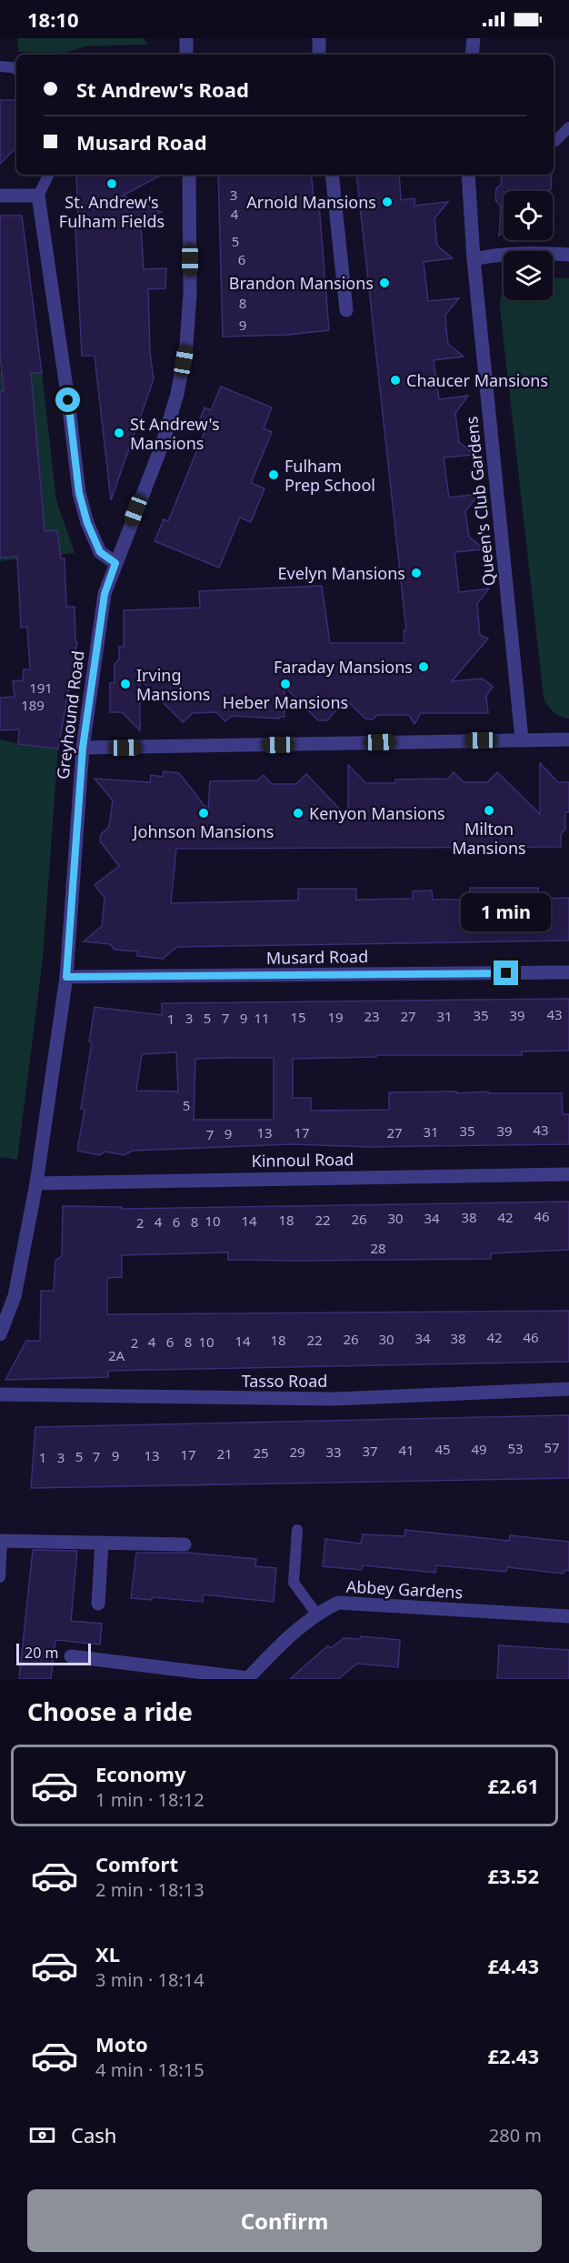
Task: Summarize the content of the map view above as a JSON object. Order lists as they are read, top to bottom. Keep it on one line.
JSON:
{"streets":{"street":["Queen's Club Gardens","Greyhound Road","Musard Road","Kinnoul Road","Tasso Road","Abbey Gardens"]},"crossings":[["Greyhound Road","Musard Road"],["Greyhound Road","Kinnoul Road"]],"places":["St. Andrew's Fulham Fields","Arnold Mansions","Brandon Mansions","Chaucer Mansions","St Andrew's Mansions","Fulham Prep School","Evelyn Mansions","Faraday Mansions","Irving Mansions","Heber Mansions","Milton Mansions","Johnson Mansions","Kenyon Mansions"],"house_numbers":["3","4","5","6","8","9","191","189","43","35","39","23","27","31","15","19","3","5","7","9","11","1","5","43","35","39","31","13","17","27","9","7","46","38","42","30","34","26","18","22","10","14","4","6","8","2","28","42","46","34","38","26","30","18","22","14","4","6","8","10","2","2A","57","53","45","49","41","37","29","33","25","21","17","9","13","5","7","1","3"],"scale_bar":"20 m","page":{"status":"18:10","banner":["St Andrew's Road","Musard Road"],"bubble":"1 min","scale":"20 m","heading":"Choose a ride","list":[{"name":"Economy","note":"1 min · 18:12","value":"£2.61"},{"name":"Comfort","note":"2 min · 18:13","value":"£3.52"},{"name":"XL","note":"3 min · 18:14","value":"£4.43"},{"name":"Moto","note":"4 min · 18:15","value":"£2.43"}],"pay":["Cash","280 m"],"buttons":"Confirm"}}
